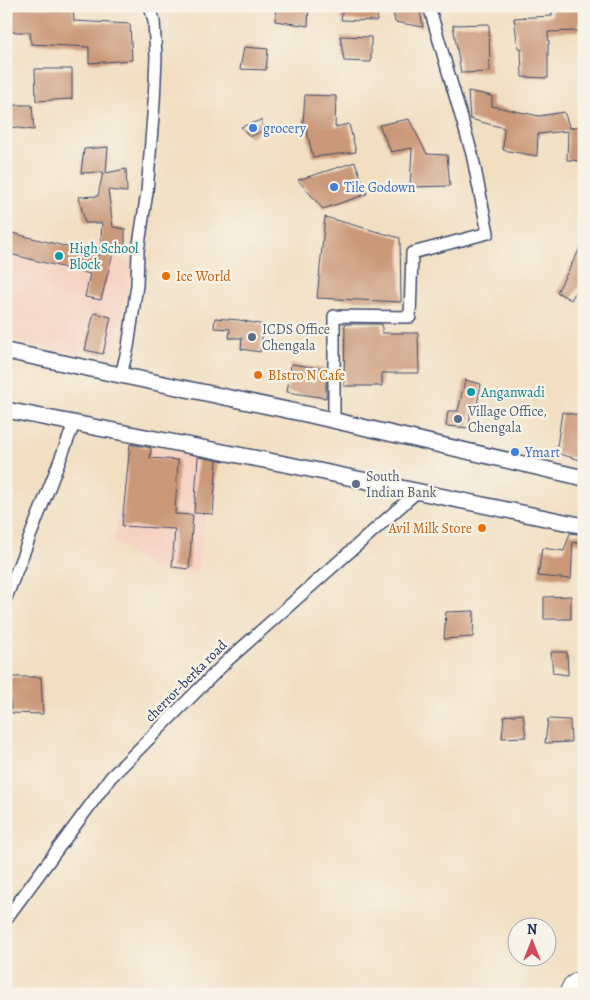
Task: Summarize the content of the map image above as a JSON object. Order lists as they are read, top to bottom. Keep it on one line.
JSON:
{"streets":{"street":["cherror-berka road"]},"places":["grocery","Tile Godown","High School Block","Ice World","ICDS Office Chengala","BIstro N Cafe","Anganwadi","Village Office, Chengala","Ymart","South Indian Bank","Avil Milk Store"],"north":"top"}
